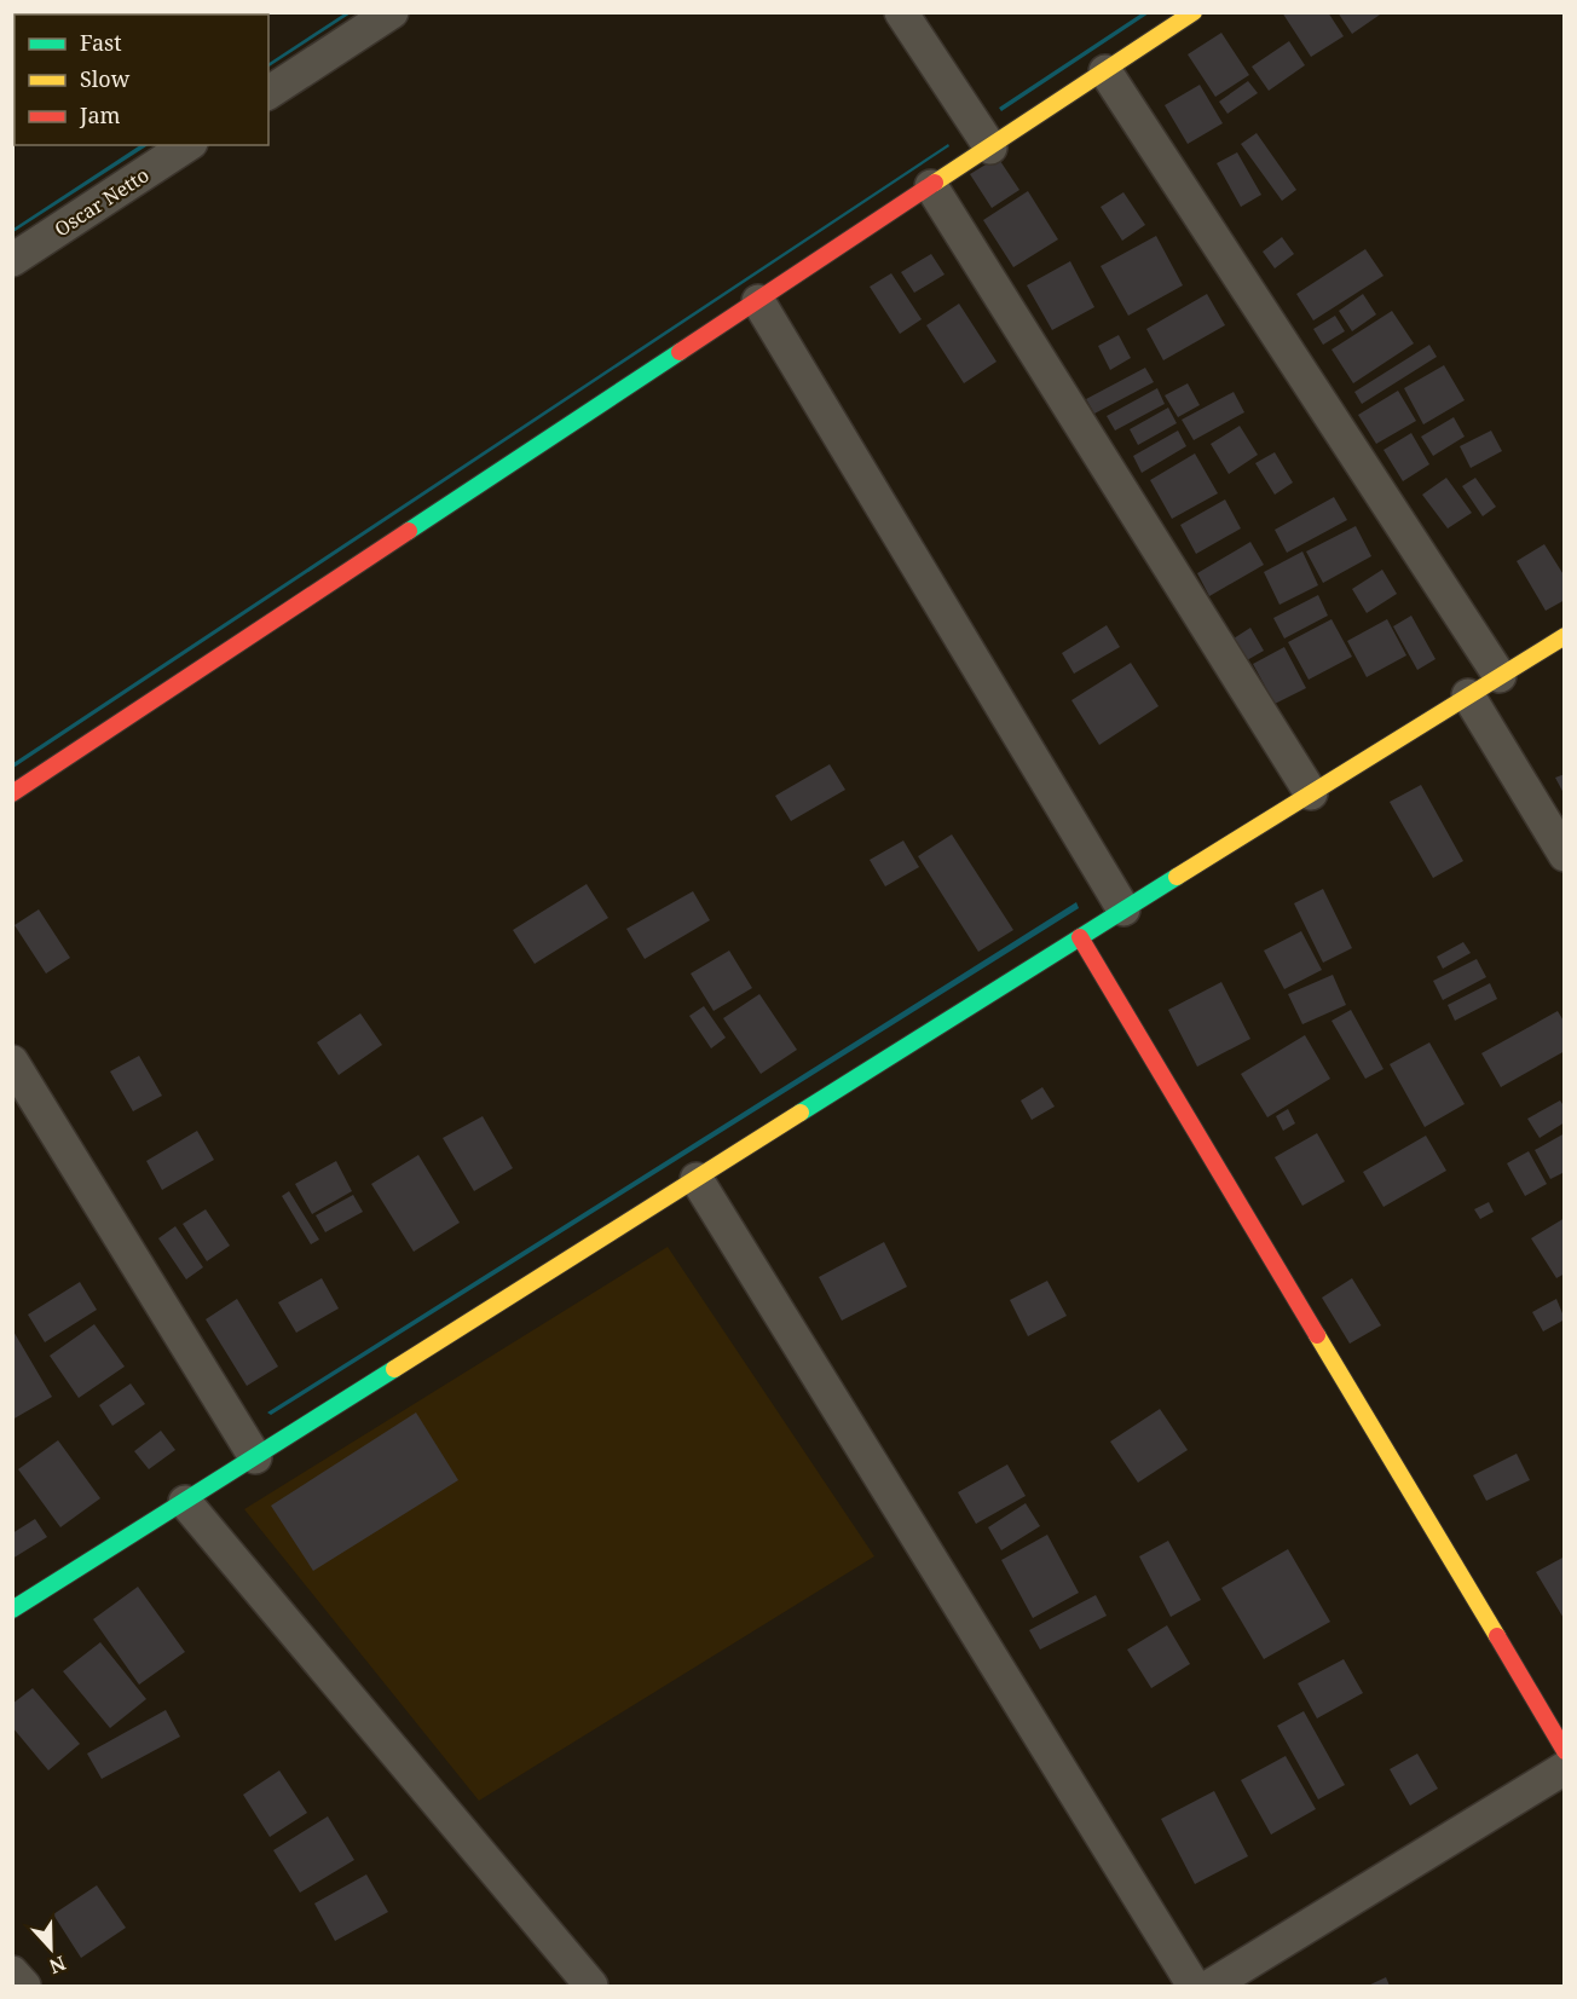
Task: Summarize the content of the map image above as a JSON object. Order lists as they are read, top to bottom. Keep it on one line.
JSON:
{"streets":{"street":["Oscar Netto"]},"legend":["Fast","Slow","Jam"],"north":"bottom"}
